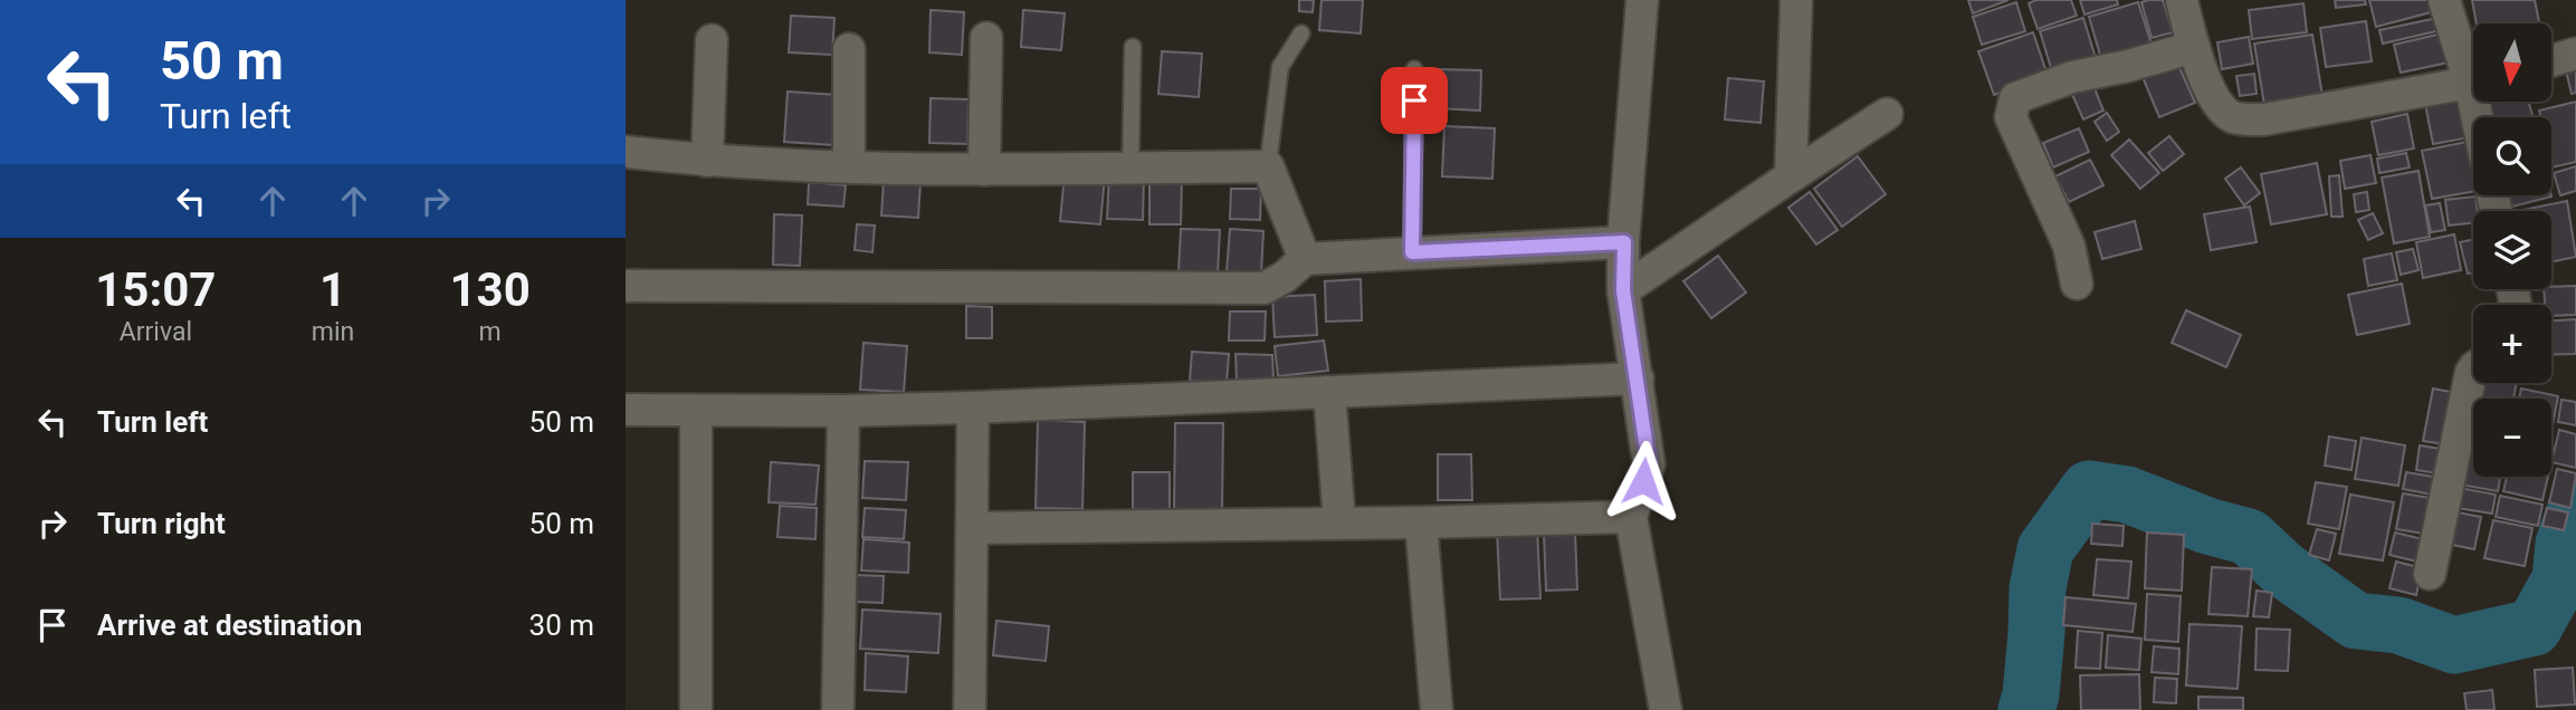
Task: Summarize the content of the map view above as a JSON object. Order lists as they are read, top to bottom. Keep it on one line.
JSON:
{"north":"bottom","page":{"turn":["50 m","Turn left"],"map_buttons":["+","−"],"eta":["15:07","Arrival","1","min","130","m"],"list":[{"name":"Turn left","value":"50 m"},{"name":"Turn right","value":"50 m"},{"name":"Arrive at destination","value":"30 m"}]}}
